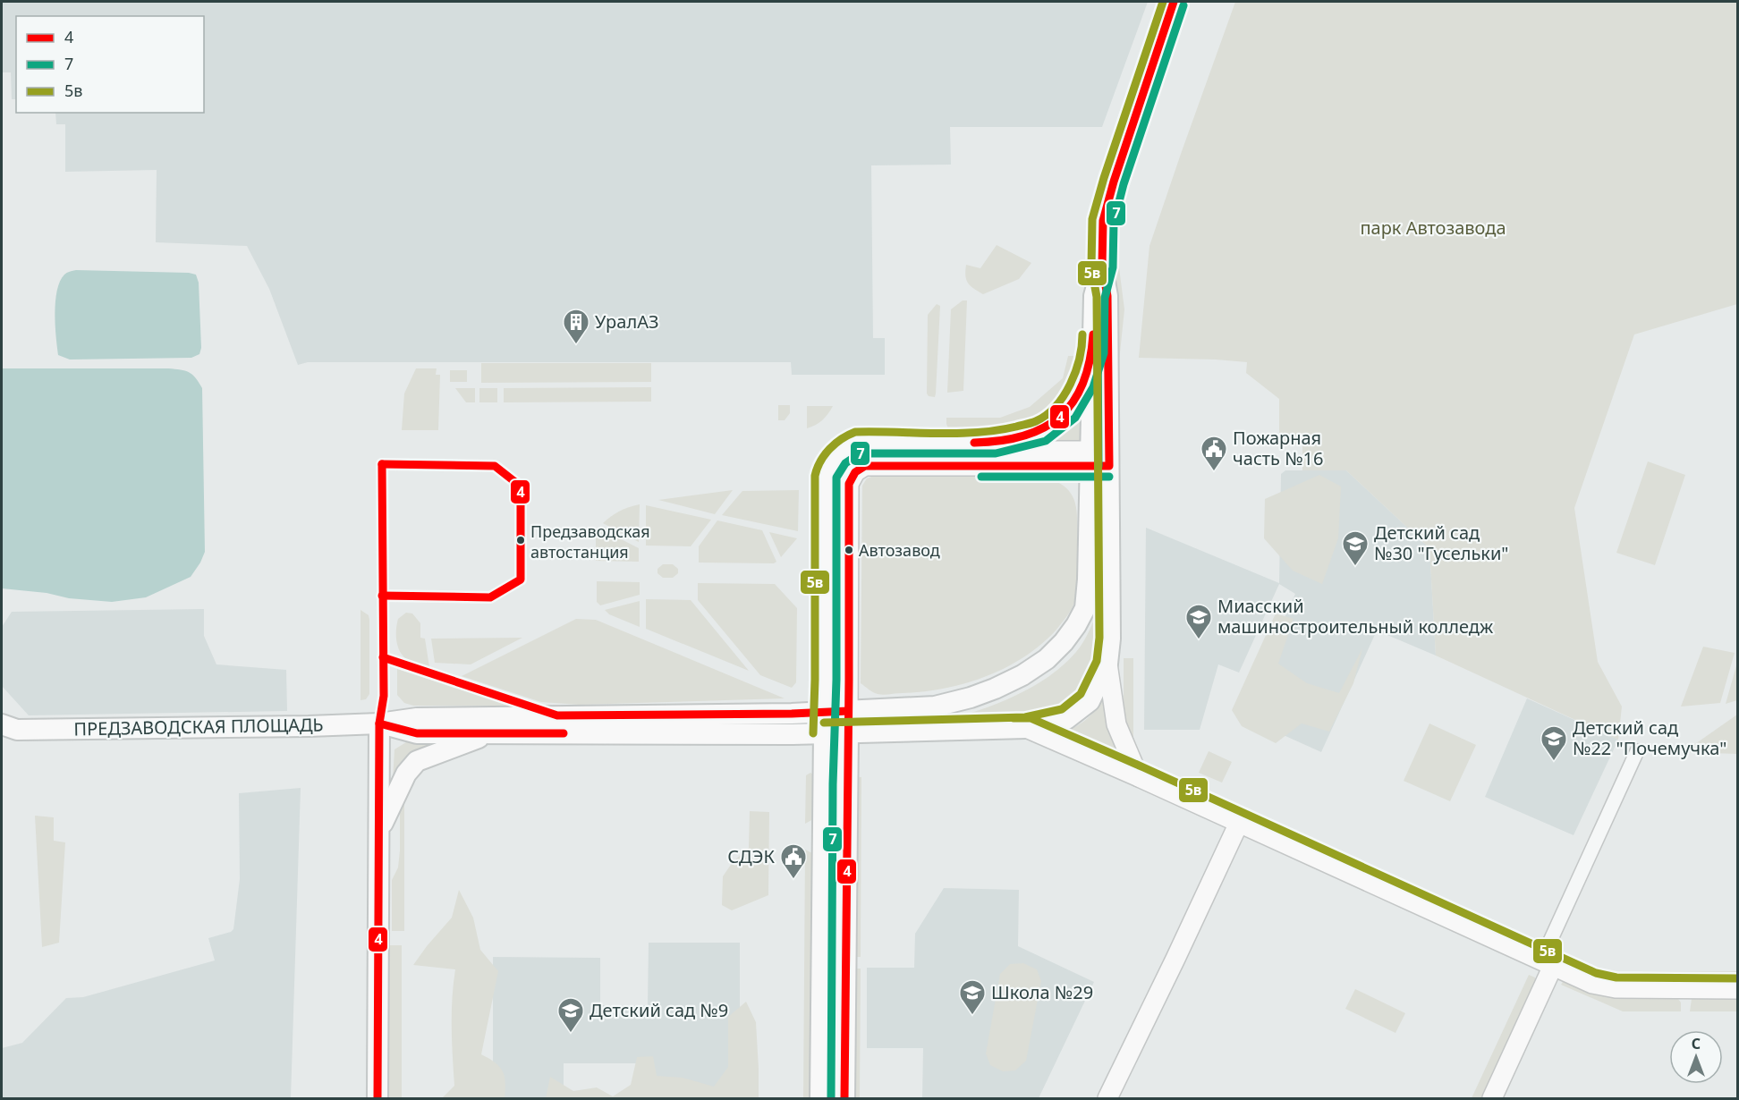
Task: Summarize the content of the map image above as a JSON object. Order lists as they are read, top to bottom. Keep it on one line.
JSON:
{"streets":{"main road":["ПРЕДЗАВОДСКАЯ ПЛОЩАДЬ"]},"parks":["парк Автозавода"],"places":{"building":["УралАЗ"],"public building":["Пожарная часть №16","СДЭК"],"other":["Предзаводская автостанция","Автозавод"],"school or university":["Детский сад №30 \"Гусельки\"","Миасский машиностроительный колледж","Детский сад №22 \"Почемучка\"","Школа №29","Детский сад №9"]},"lines":["transit line 4","transit line 5в","transit line 7"],"legend":["4","7","5в"],"north":"top"}
